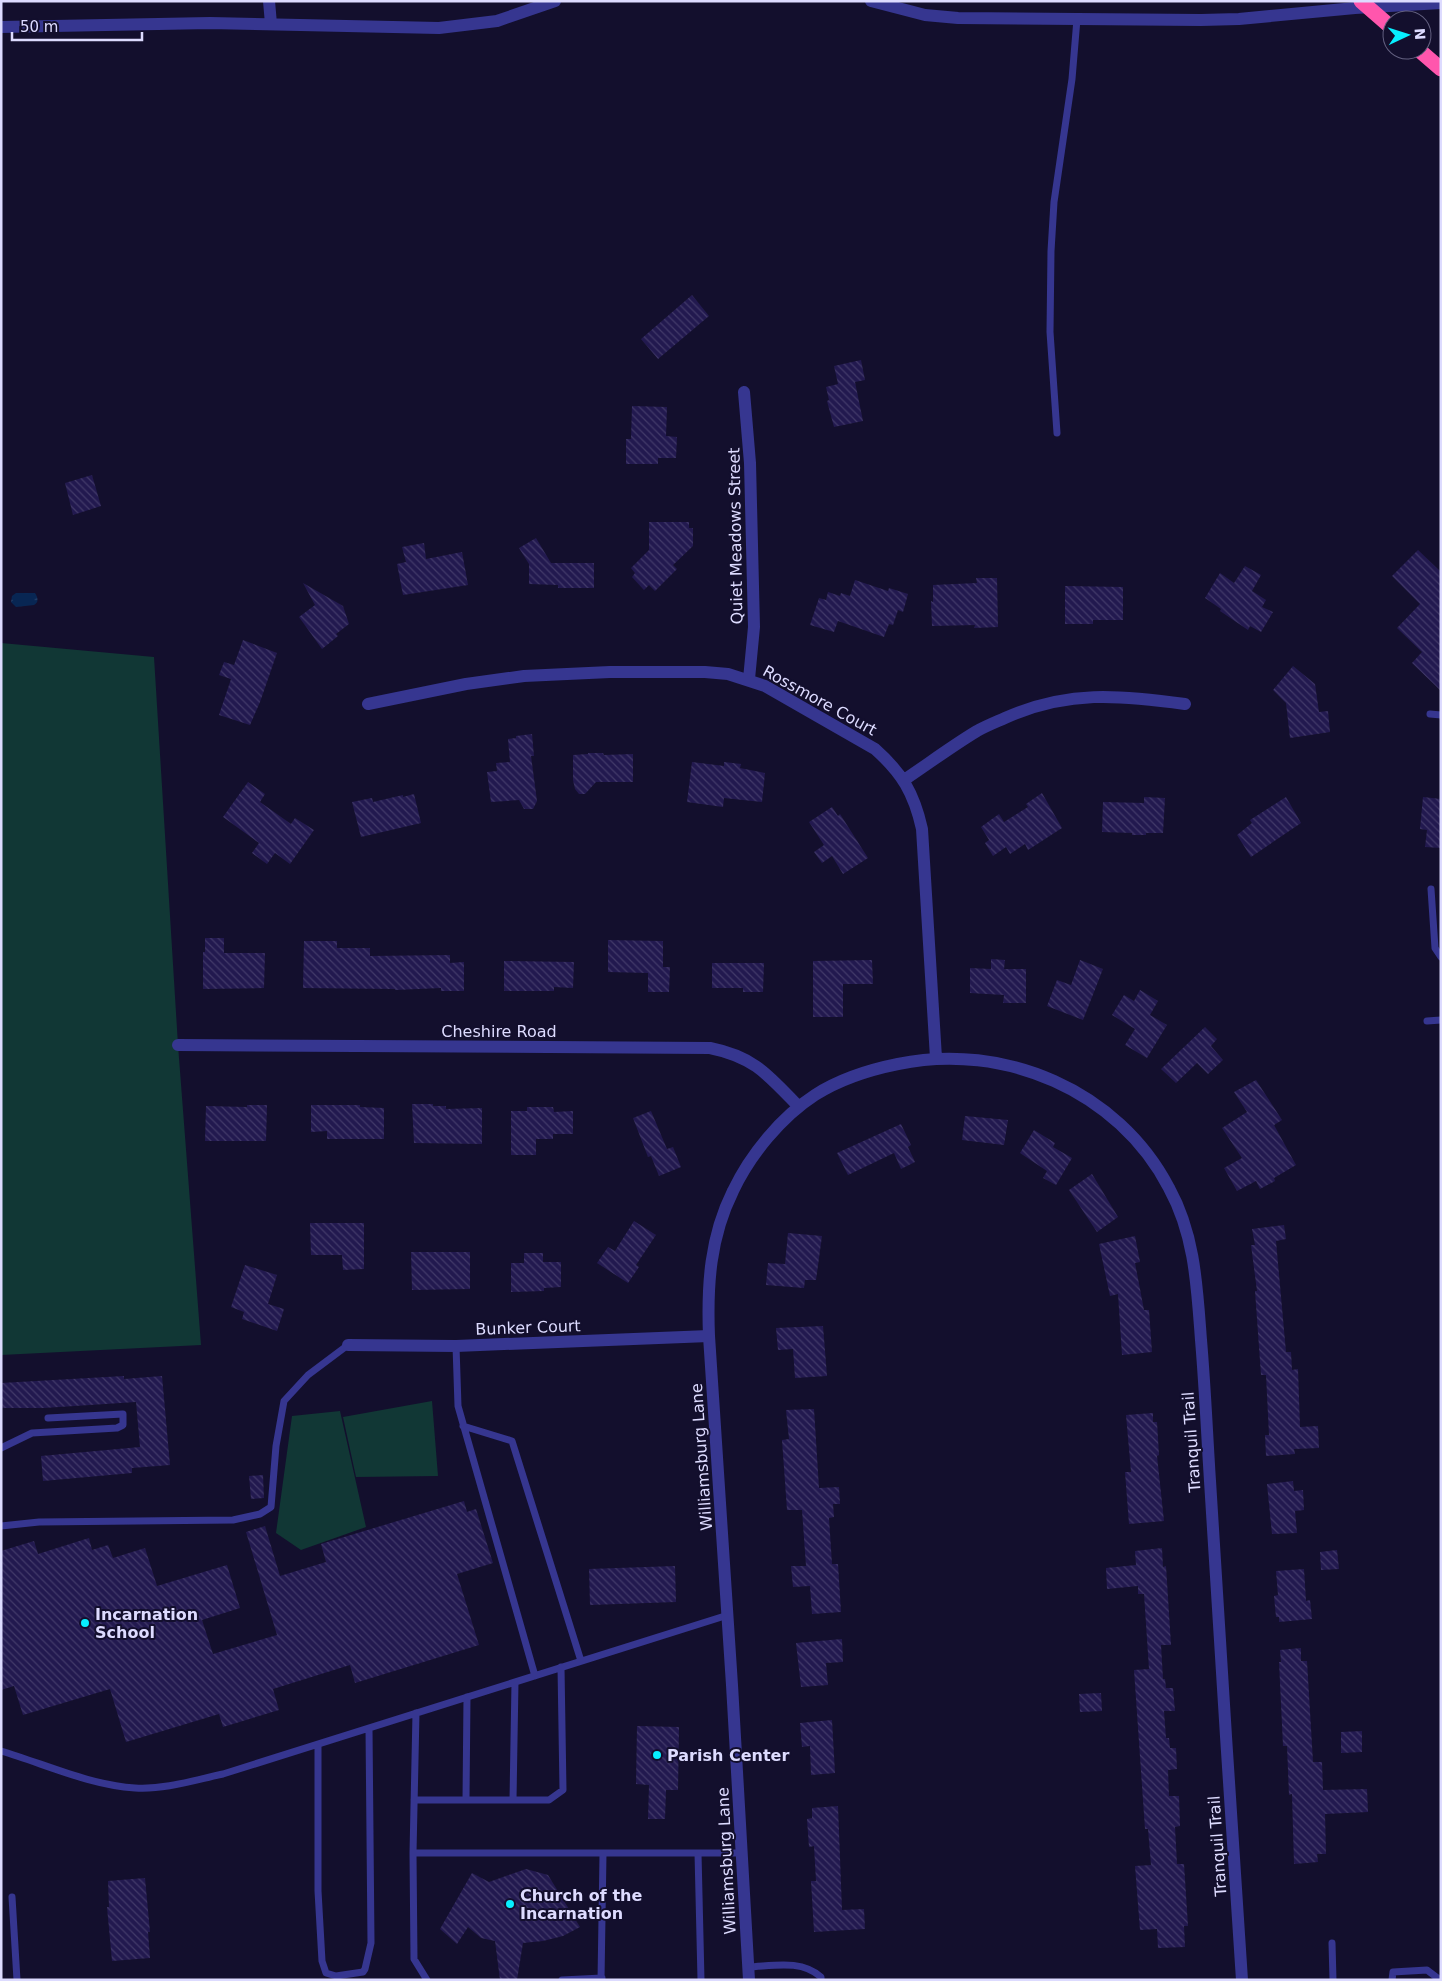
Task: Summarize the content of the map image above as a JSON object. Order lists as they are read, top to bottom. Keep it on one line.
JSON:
{"streets":{"street":["Quiet Meadows Street","Rossmore Court","Cheshire Road","Bunker Court","Tranquil Trail","Williamsburg Lane"]},"crossings":[["Quiet Meadows Street","Rossmore Court"],["Rossmore Court","Tranquil Trail"],["Rossmore Court","Williamsburg Lane"],["Cheshire Road","Williamsburg Lane"],["Bunker Court","Williamsburg Lane"],["Tranquil Trail","Williamsburg Lane"]],"places":["Incarnation School","Parish Center","Church of the Incarnation"],"scale_bar":"50 m","north":"right"}
